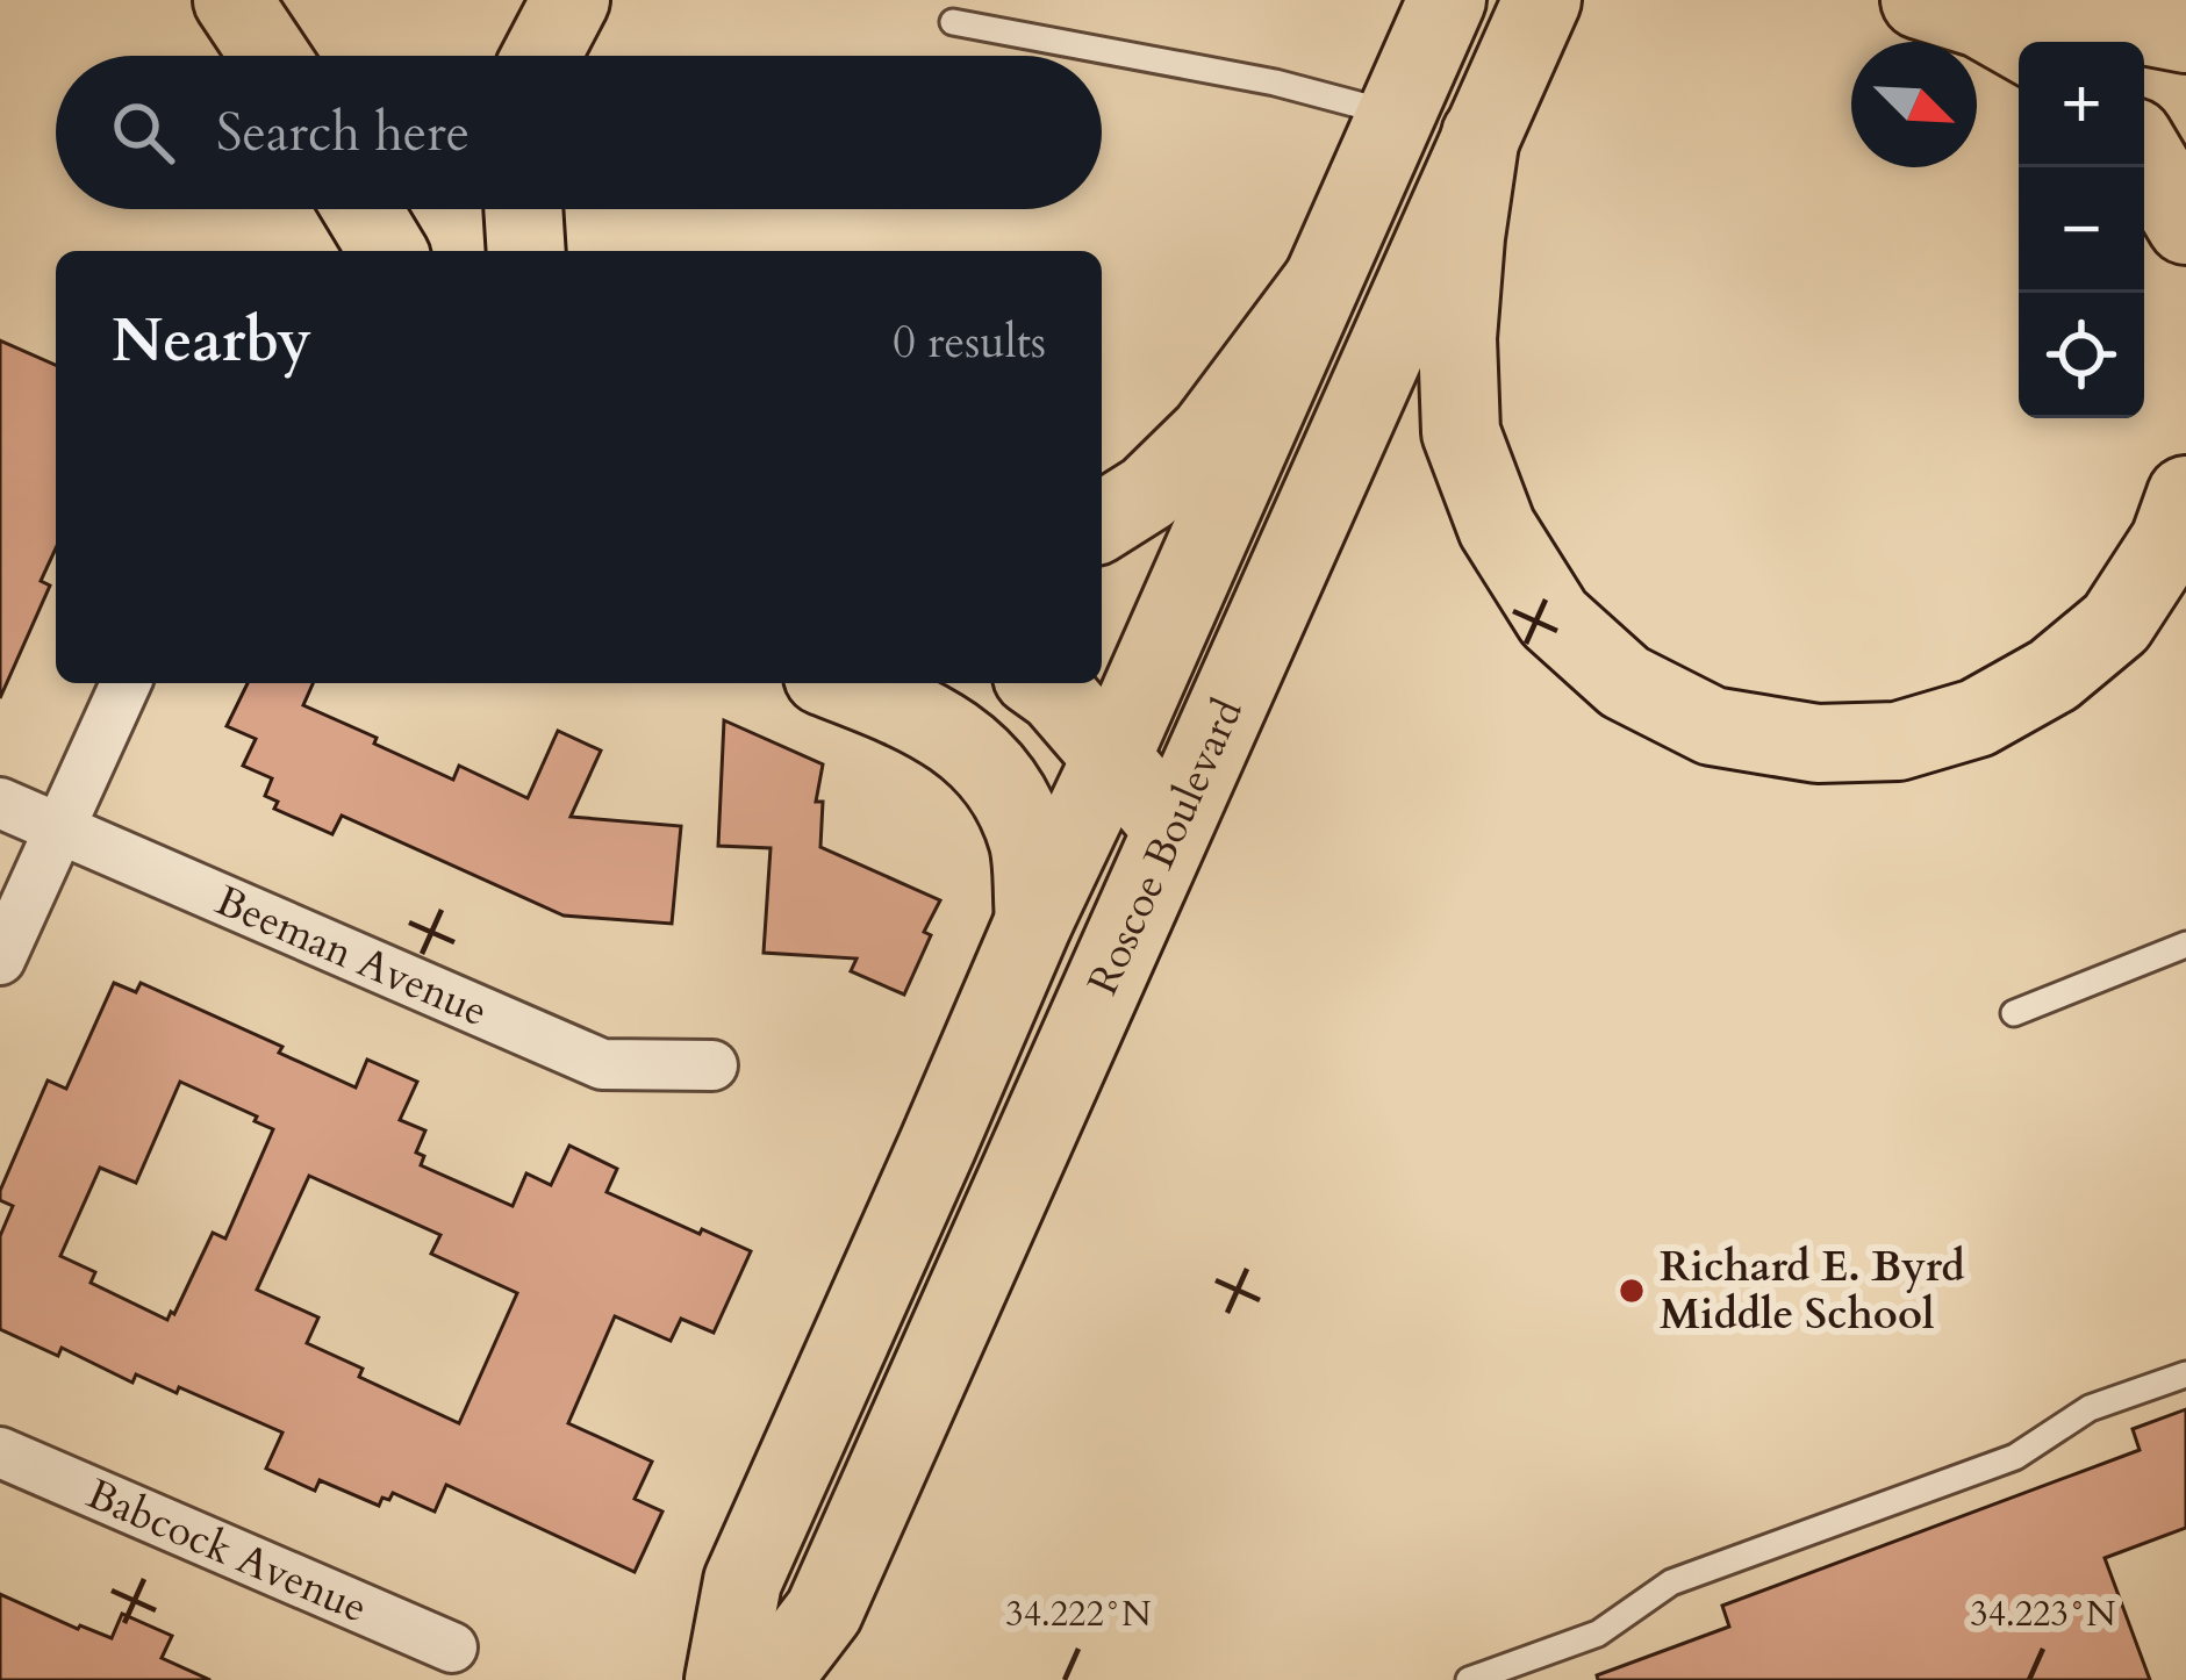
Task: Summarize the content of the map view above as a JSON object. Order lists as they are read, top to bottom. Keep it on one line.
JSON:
{"streets":{"main road":["Roscoe Boulevard"],"street":["Beeman Avenue","Babcock Avenue"]},"places":["Richard E. Byrd Middle School"],"north":"bottom right","page":{"map_buttons":["+","−"],"search":"Search here","heading":["Nearby","0 results"]},"coordinates":["34.222°N","34.223°N"]}
